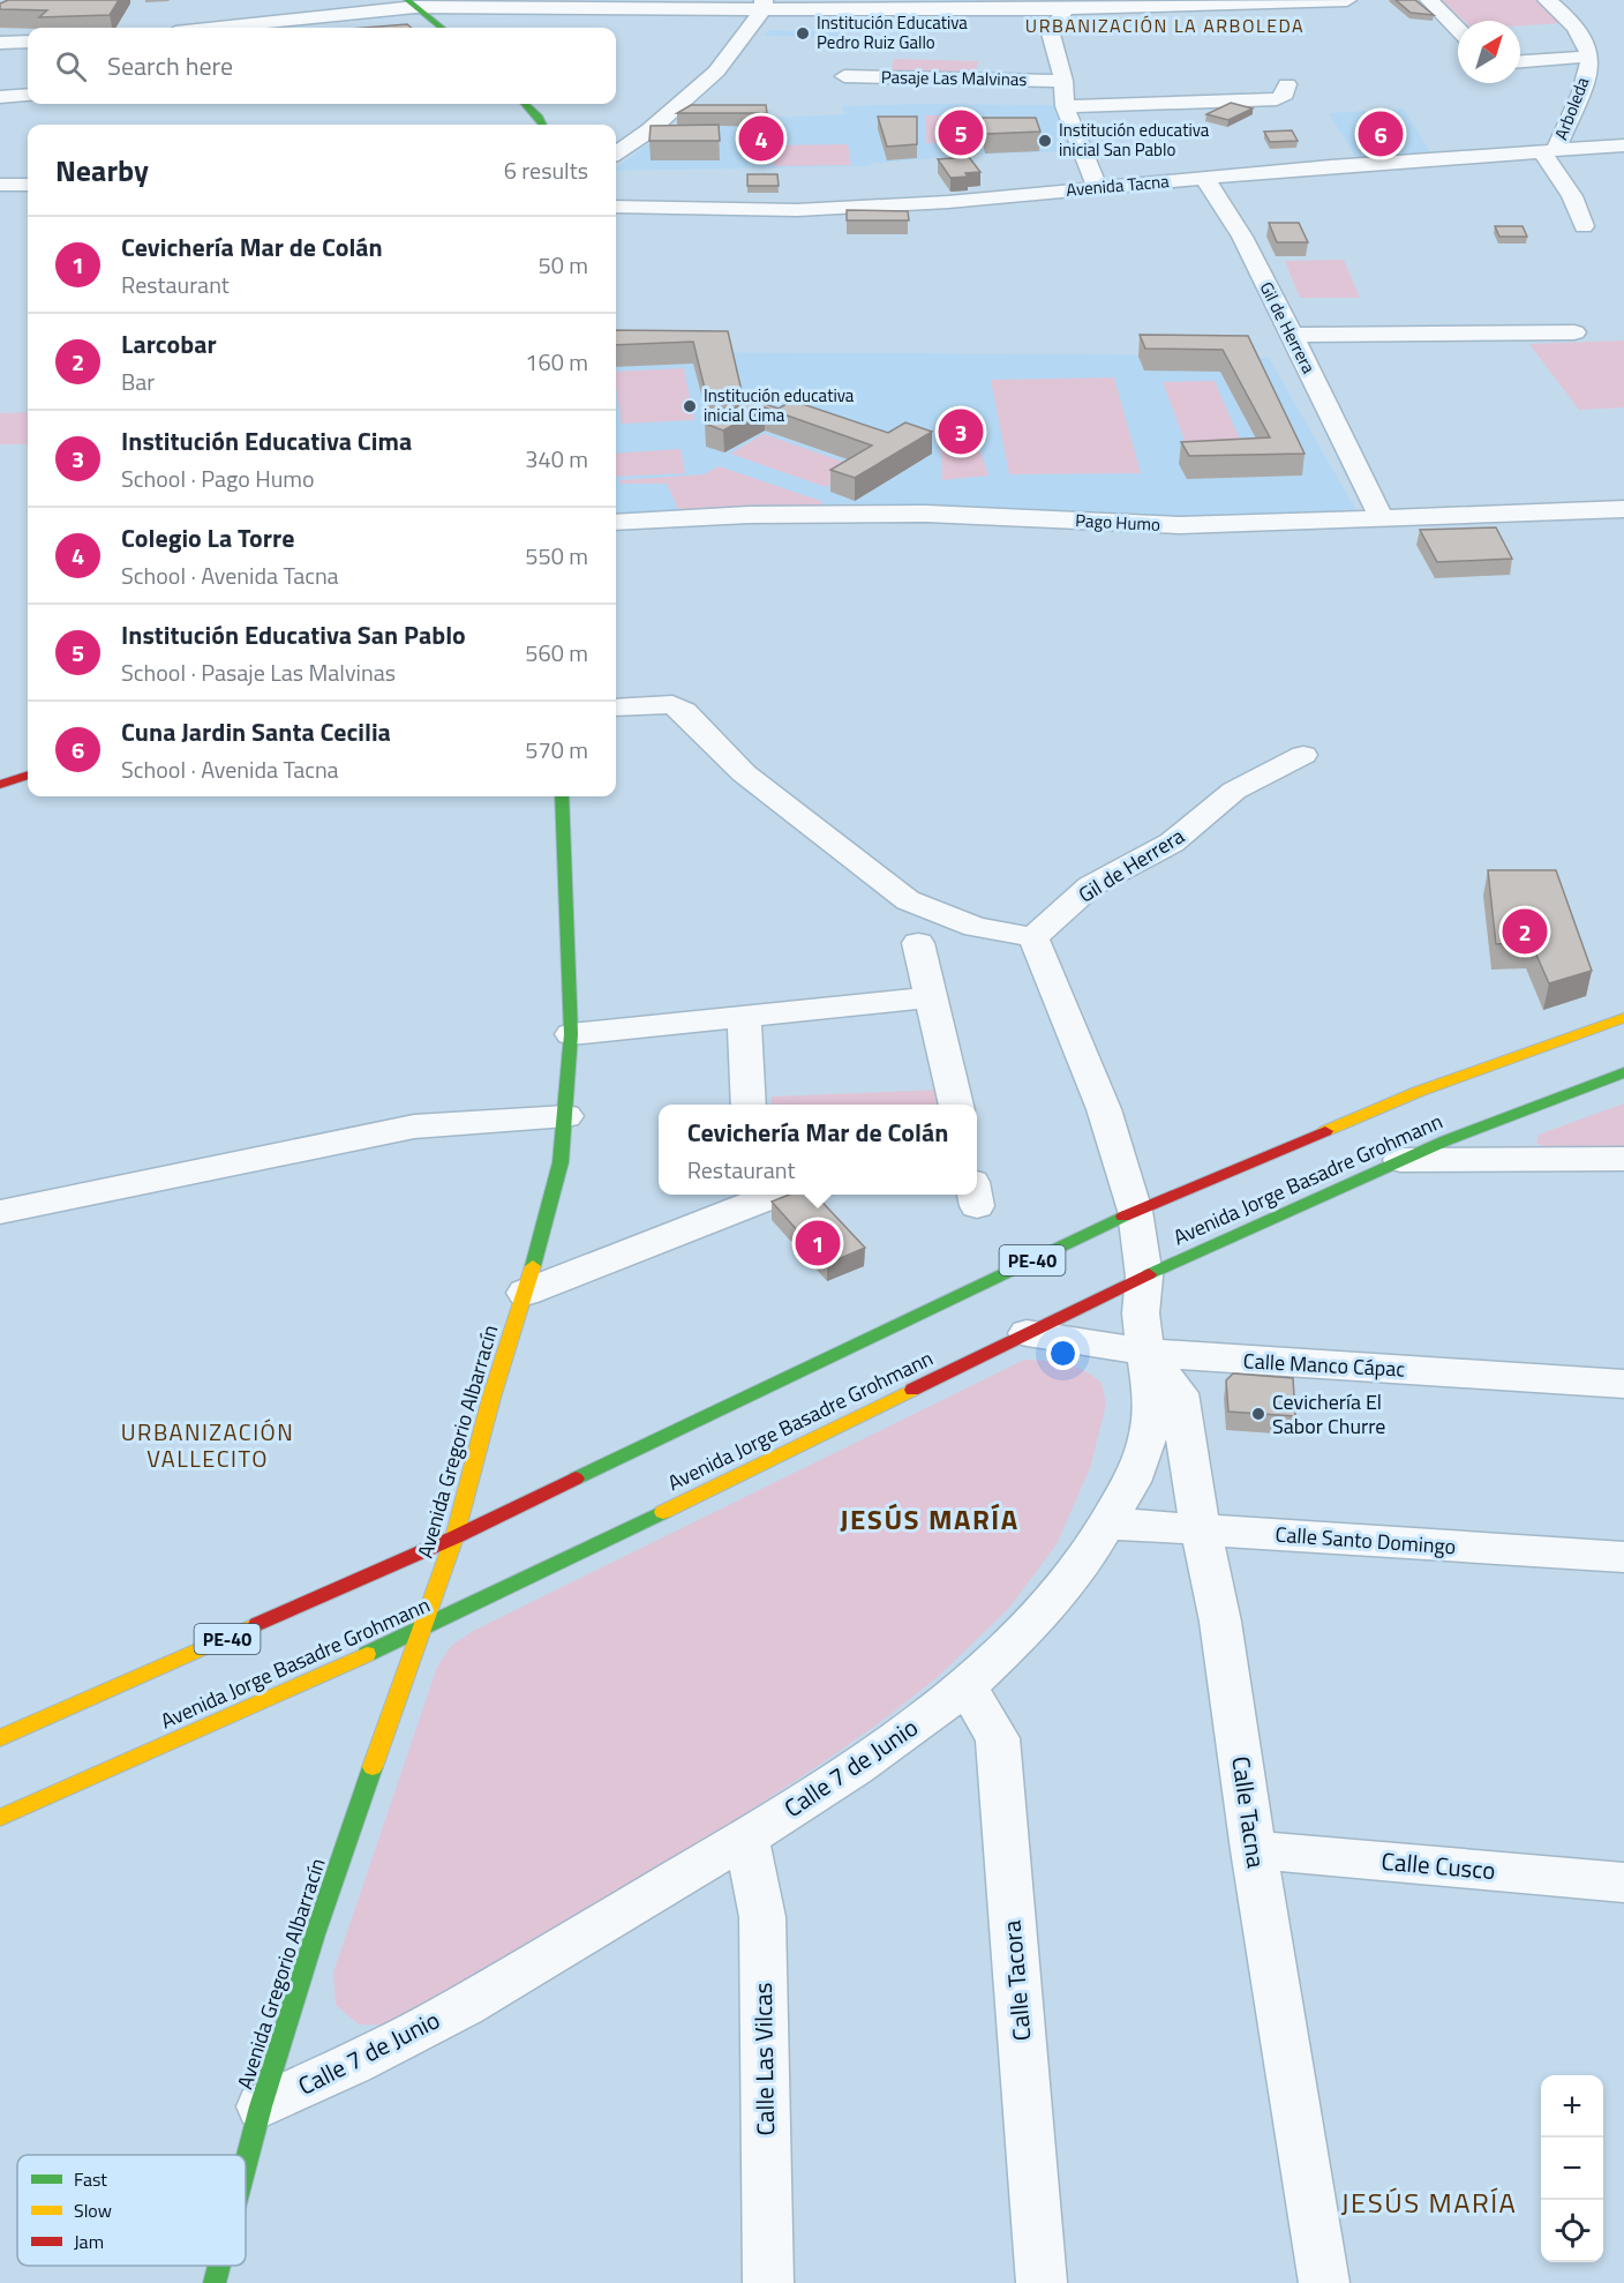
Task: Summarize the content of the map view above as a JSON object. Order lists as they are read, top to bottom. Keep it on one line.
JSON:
{"streets":{"main road":["Avenida Jorge Basadre Grohmann","PE-40","Avenida Gregorio Albarracín"],"street":["Pasaje Las Malvinas","Arboleda","Avenida Tacna","Gil de Herrera","Pago Humo","Calle Manco Cápac","Calle Santo Domingo","Calle 7 de Junio","Calle Tacna","Calle Cusco","Calle Tacora","Calle Las Vilcas"]},"crossings":[["Arboleda","Avenida Tacna"],["Avenida Tacna","Gil de Herrera"],["Gil de Herrera","Pago Humo"],["Avenida Jorge Basadre Grohmann","Calle Manco Cápac"],["Avenida Jorge Basadre Grohmann","Avenida Gregorio Albarracín"],["Avenida Jorge Basadre Grohmann","Calle 7 de Junio"],["Calle Manco Cápac","Calle 7 de Junio"],["Calle Manco Cápac","Calle Tacna"],["Avenida Gregorio Albarracín","Calle 7 de Junio"],["Calle Santo Domingo","Calle 7 de Junio"],["Calle Santo Domingo","Calle Tacna"],["Calle 7 de Junio","Calle Tacna"],["Calle 7 de Junio","Calle Tacora"],["Calle 7 de Junio","Calle Las Vilcas"],["Calle Tacna","Calle Cusco"]],"districts":["URBANIZACIÓN LA ARBOLEDA","URBANIZACIÓN VALLECITO","JESÚS MARÍA","JESÚS MARÍA"],"places":["Institución Educativa Pedro Ruiz Gallo","Institución educativa inicial San Pablo","Institución educativa inicial Cima","Cevichería El Sabor Churre"],"legend":["Fast","Slow","Jam"],"north":"top right","page":{"search":"Search here","pins":["5","6","4","3","2","1"],"heading":["Nearby","6 results"],"list":[{"mark":"1","name":"Cevichería Mar de Colán","note":"Restaurant","value":"50 m"},{"mark":"2","name":"Larcobar","note":"Bar","value":"160 m"},{"mark":"3","name":"Institución Educativa Cima","note":"School · Pago Humo","value":"340 m"},{"mark":"4","name":"Colegio La Torre","note":"School · Avenida Tacna","value":"550 m"},{"mark":"5","name":"Institución Educativa San Pablo","note":"School · Pasaje Las Malvinas","value":"560 m"},{"mark":"6","name":"Cuna Jardin Santa Cecilia","note":"School · Avenida Tacna","value":"570 m"}],"popup":["Cevichería Mar de Colán","Restaurant"],"map_buttons":["+","−"]}}
